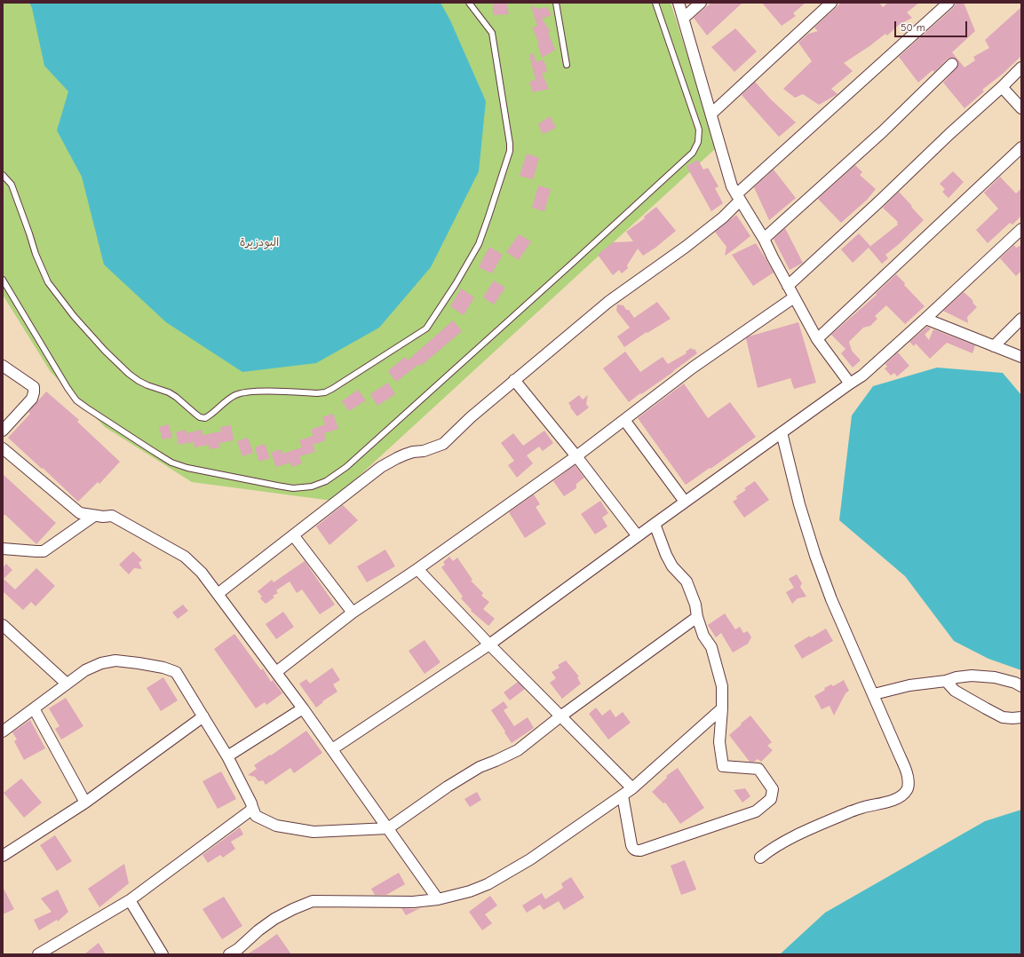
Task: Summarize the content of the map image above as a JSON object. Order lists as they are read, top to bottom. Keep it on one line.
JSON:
{"parks":["البودزيرة"],"scale_bar":"50 m"}
